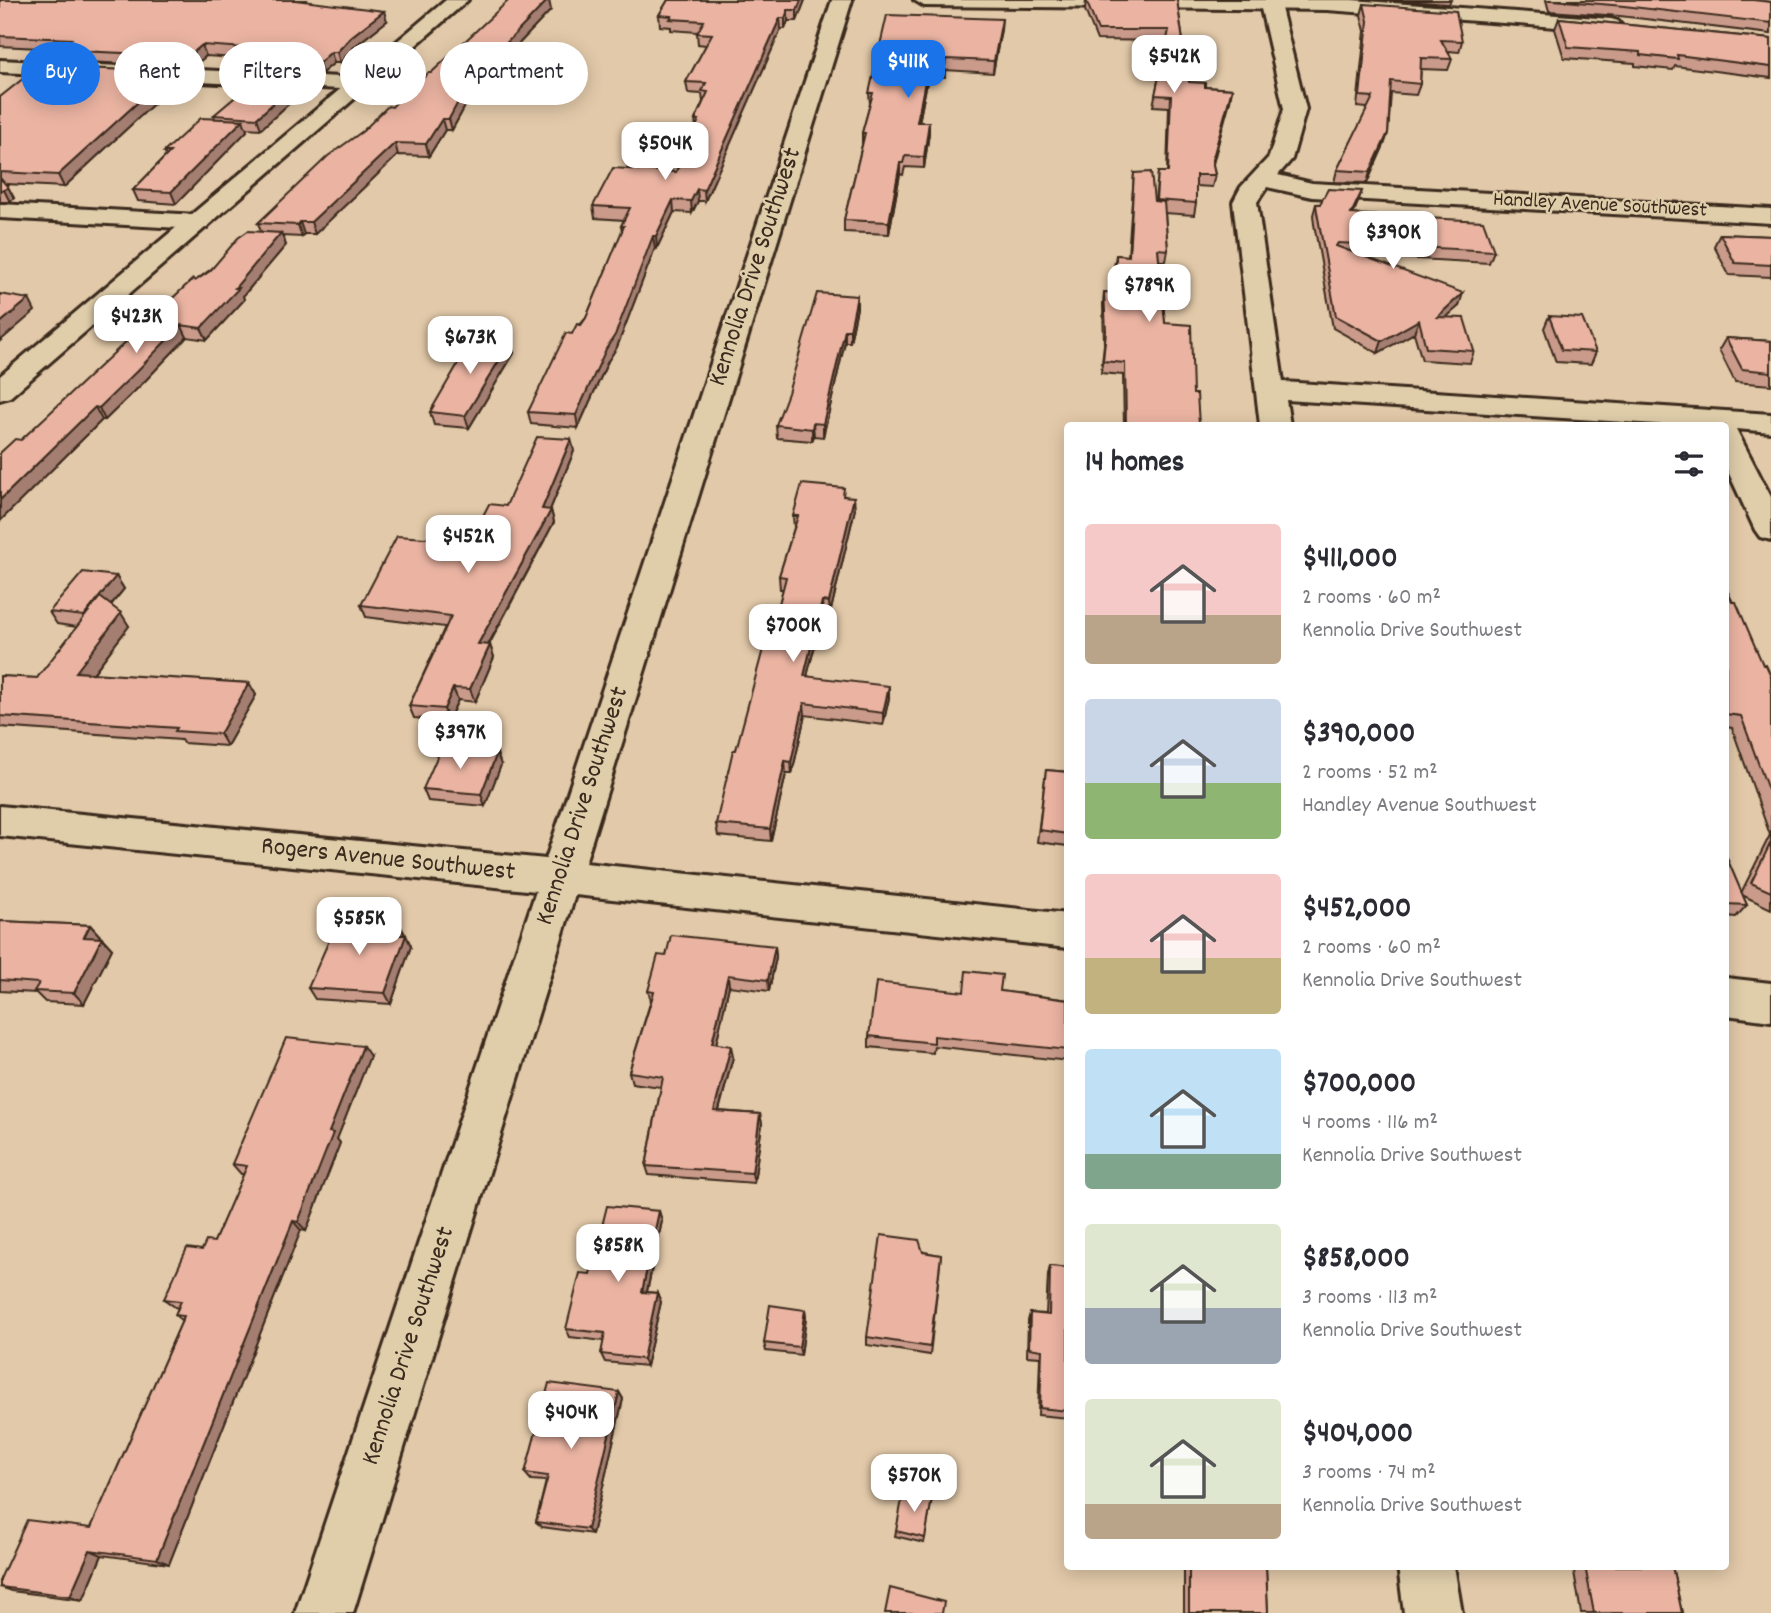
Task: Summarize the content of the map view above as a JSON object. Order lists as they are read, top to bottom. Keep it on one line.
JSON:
{"streets":{"street":["Handley Avenue Southwest","Kennolia Drive Southwest","Rogers Avenue Southwest"]},"crossings":[["Kennolia Drive Southwest","Rogers Avenue Southwest"]],"page":{"price":["$542K","$411K","$504K","$390K","$789K","$423K","$673K","$452K","$700K","$397K","$585K","$858K","$404K","$570K"],"chip":["Buy","Rent","Filters","New","Apartment"],"heading":"14 homes","list":[{"name":"$411,000","note":"2 rooms · 60 m² · Kennolia Drive Southwest"},{"name":"$390,000","note":"2 rooms · 52 m² · Handley Avenue Southwest"},{"name":"$452,000","note":"2 rooms · 60 m² · Kennolia Drive Southwest"},{"name":"$700,000","note":"4 rooms · 116 m² · Kennolia Drive Southwest"},{"name":"$858,000","note":"3 rooms · 113 m² · Kennolia Drive Southwest"},{"name":"$404,000","note":"3 rooms · 74 m² · Kennolia Drive Southwest"}]}}
